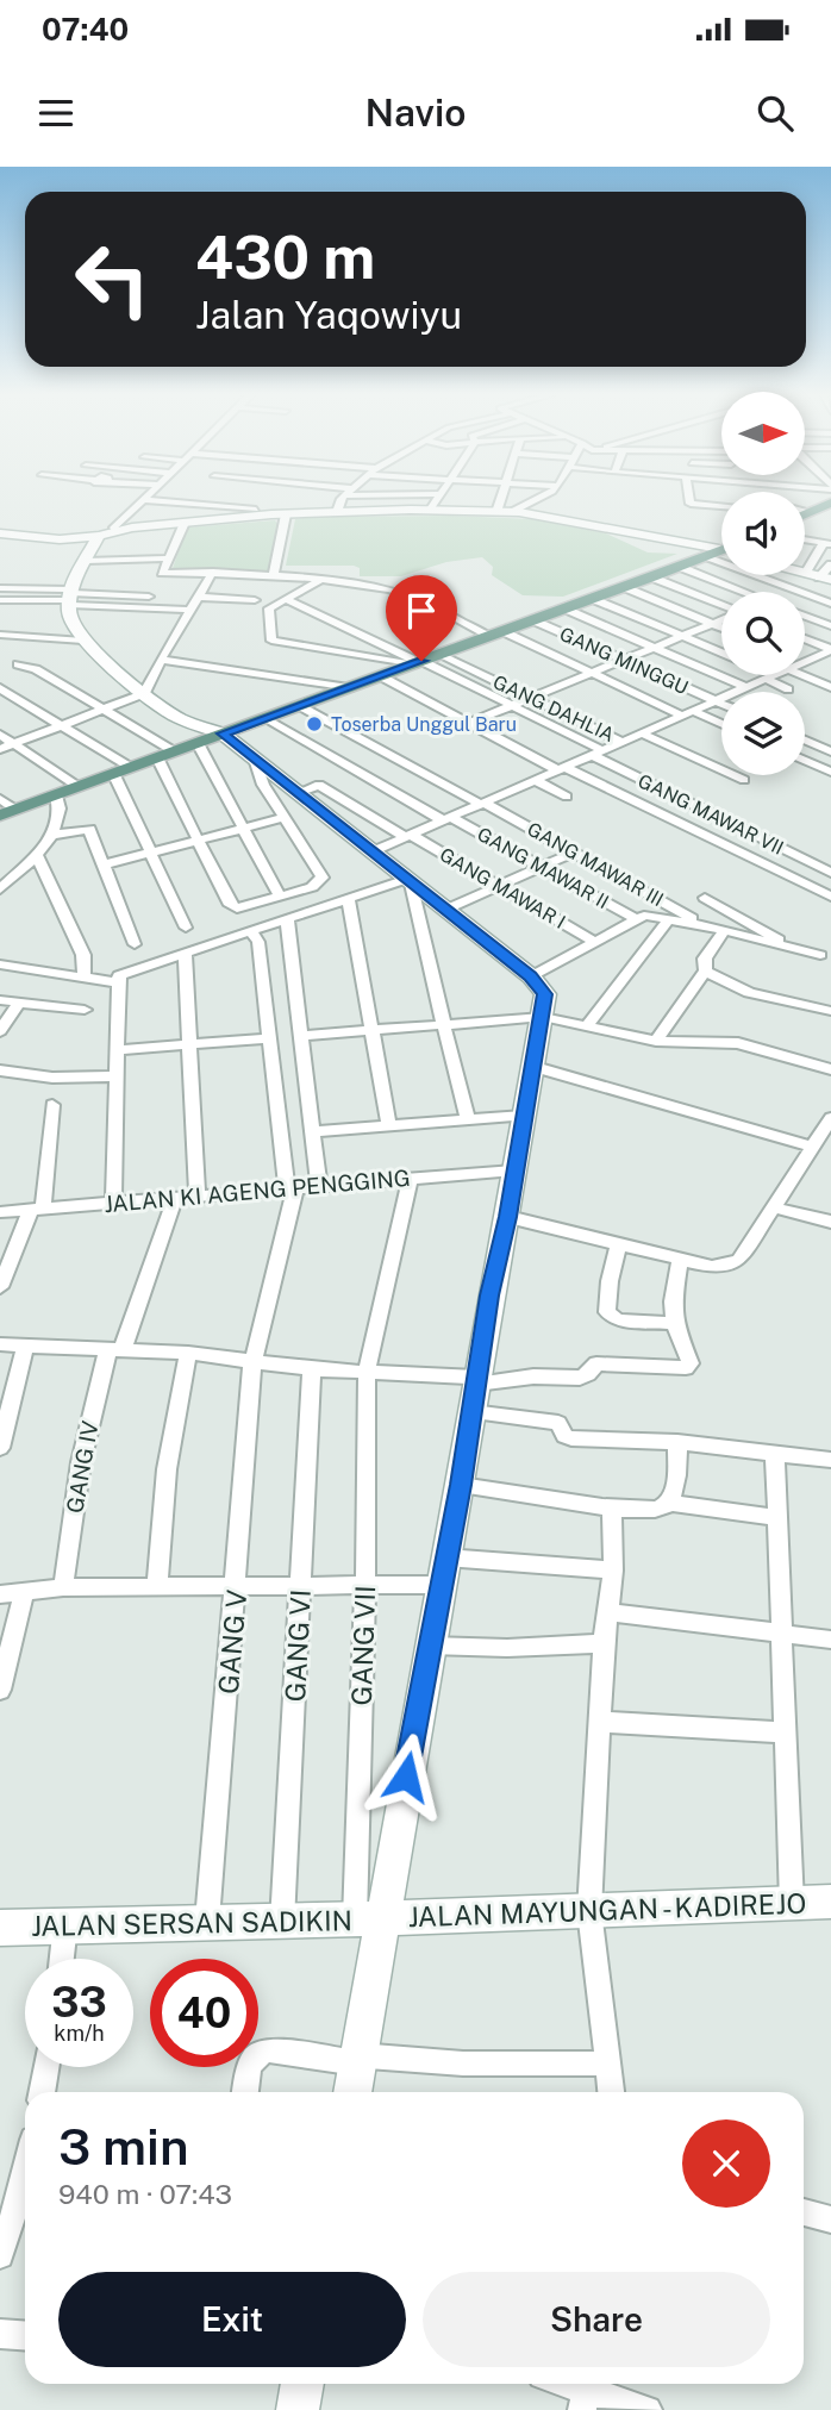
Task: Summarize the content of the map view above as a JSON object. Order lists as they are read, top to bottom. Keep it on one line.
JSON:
{"streets":{"street":["GANG MINGGU","GANG DAHLIA","GANG MAWAR VII","GANG MAWAR III","GANG MAWAR II","GANG MAWAR I","JALAN KI AGENG PENGGING","GANG IV","GANG V","GANG VI","GANG VII","JALAN MAYUNGAN - KADIREJO","JALAN SERSAN SADIKIN"]},"crossings":[["JALAN KI AGENG PENGGING","GANG IV"],["JALAN KI AGENG PENGGING","GANG V"],["JALAN KI AGENG PENGGING","GANG VII"],["GANG V","JALAN SERSAN SADIKIN"],["GANG VI","JALAN SERSAN SADIKIN"],["GANG VII","JALAN MAYUNGAN - KADIREJO"],["GANG VII","JALAN SERSAN SADIKIN"],["JALAN MAYUNGAN - KADIREJO","JALAN SERSAN SADIKIN"]],"places":["Toserba Unggul Baru"],"north":"right","page":{"status":"07:40","header":"Navio","turn":["430 m","Jalan Yaqowiyu"],"speed":"33 km/h","limit":"40","heading":["3 min","940 m · 07:43"],"buttons":["Exit","Share"]}}
